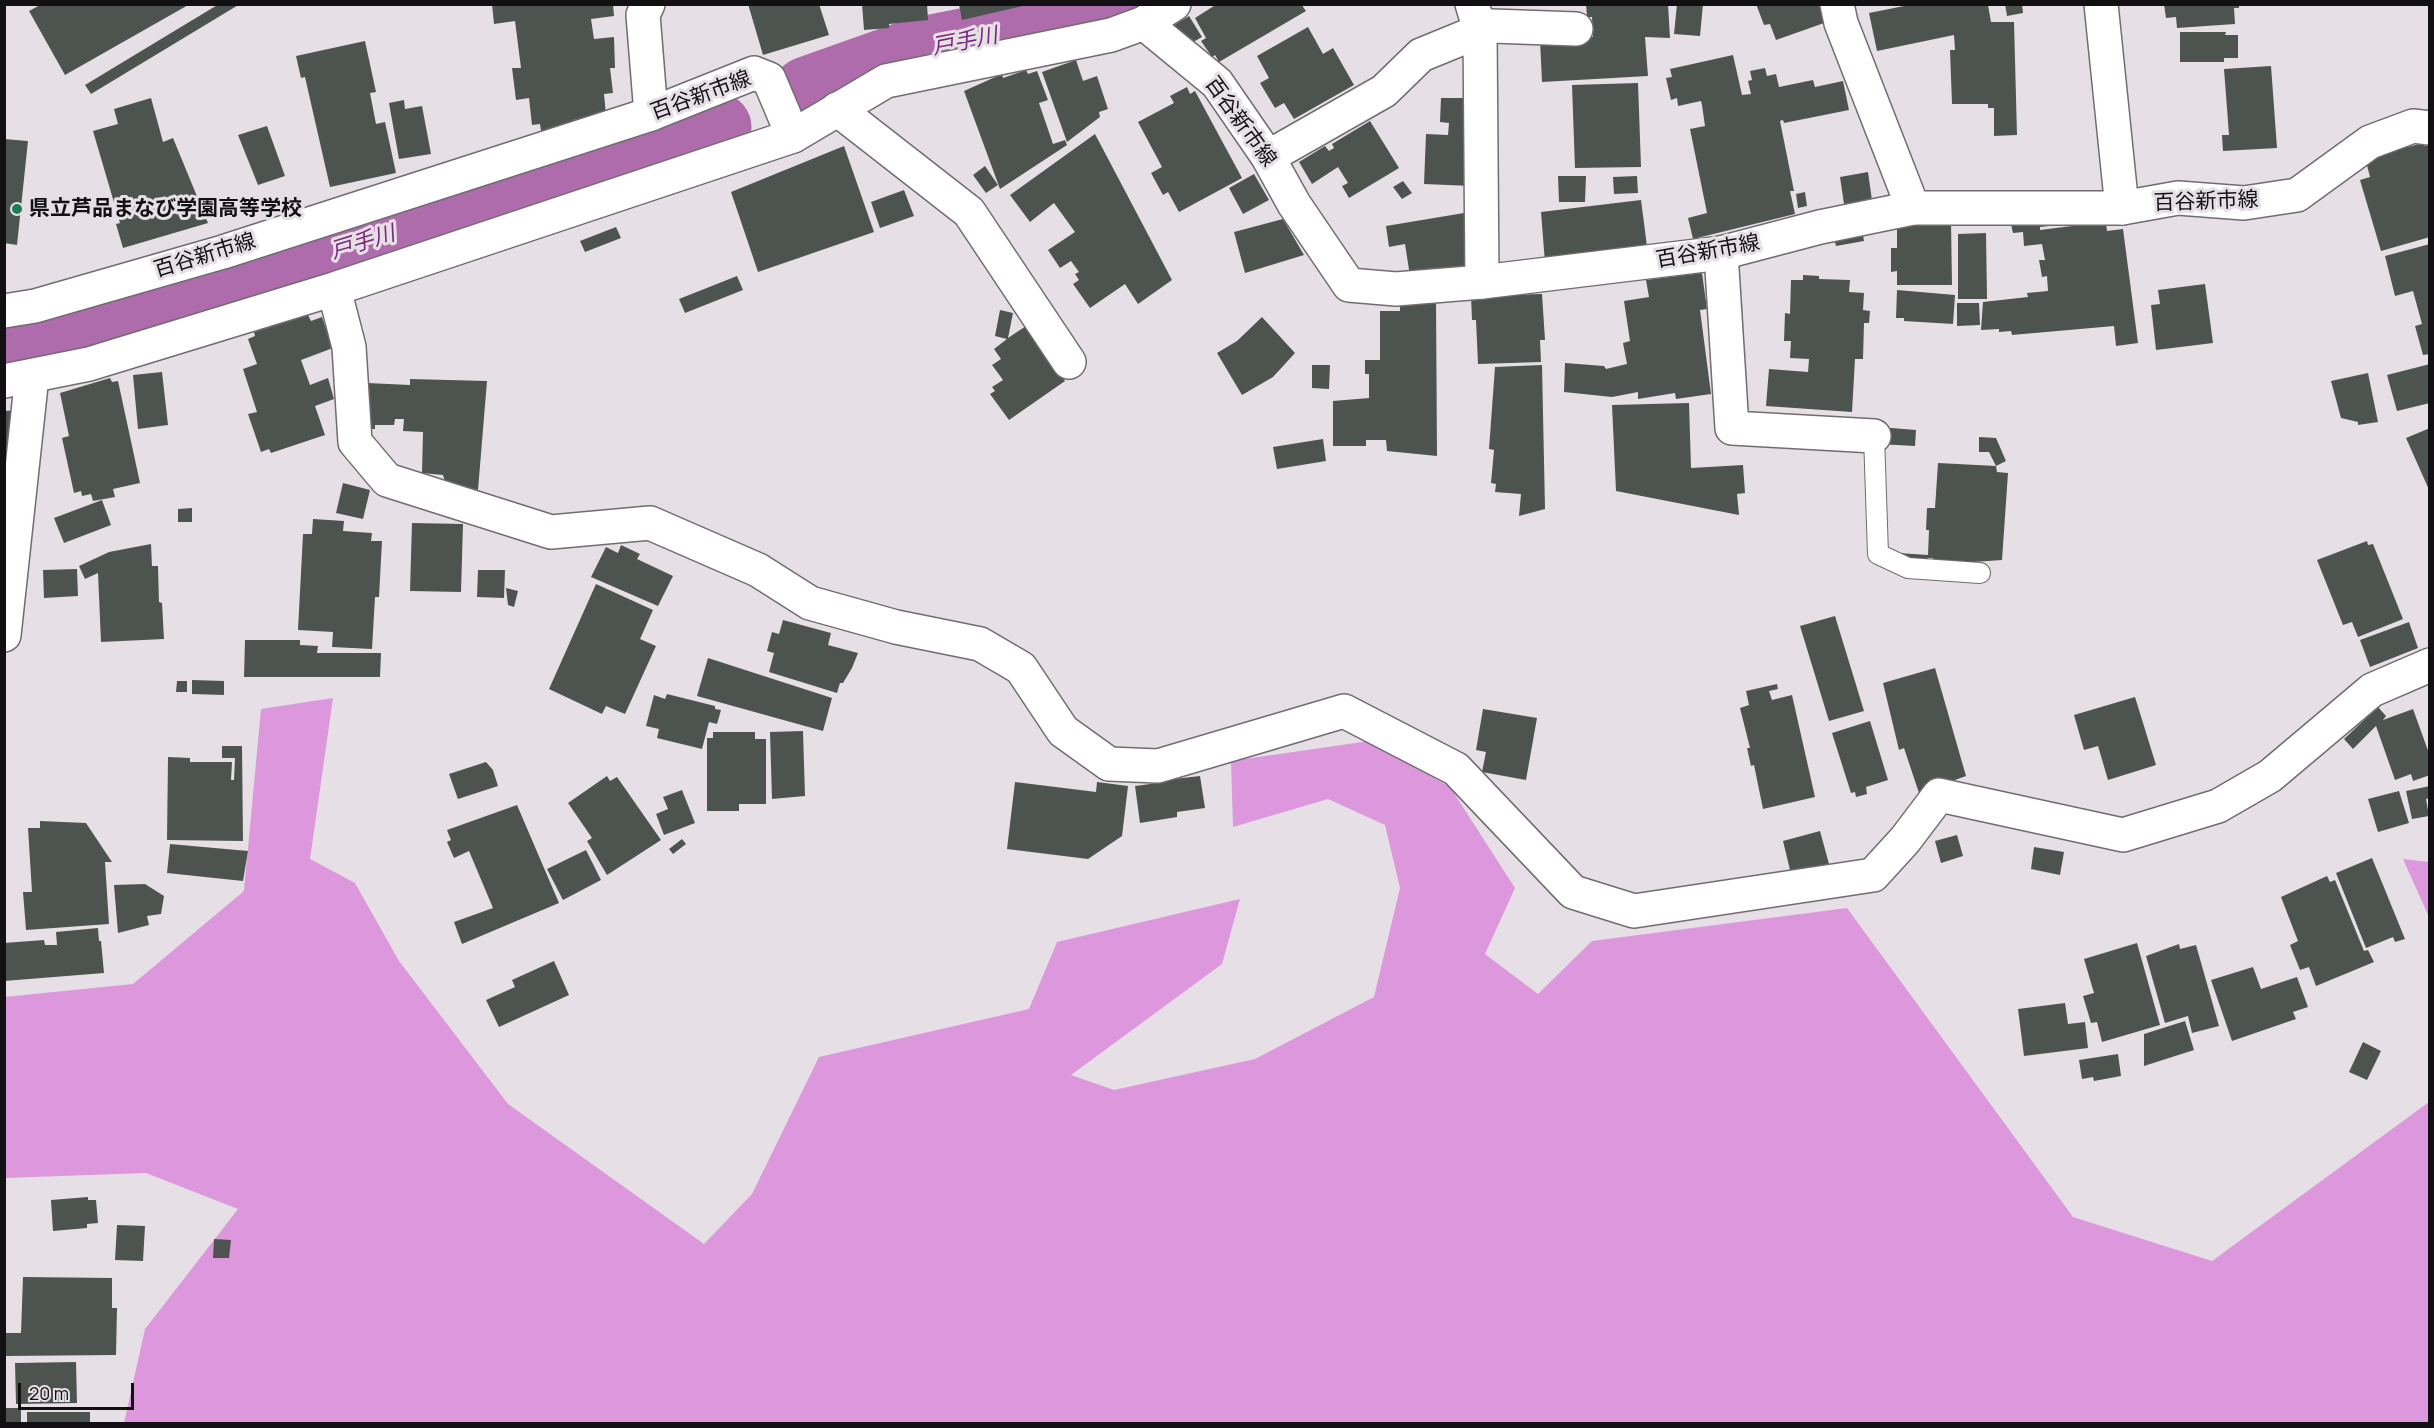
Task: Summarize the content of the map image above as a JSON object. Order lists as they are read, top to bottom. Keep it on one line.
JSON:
{"streets":{"street":["百谷新市線"]},"water":["戸手川"],"places":["県立芦品まなび学園高等学校"],"scale_bar":"20 m"}
